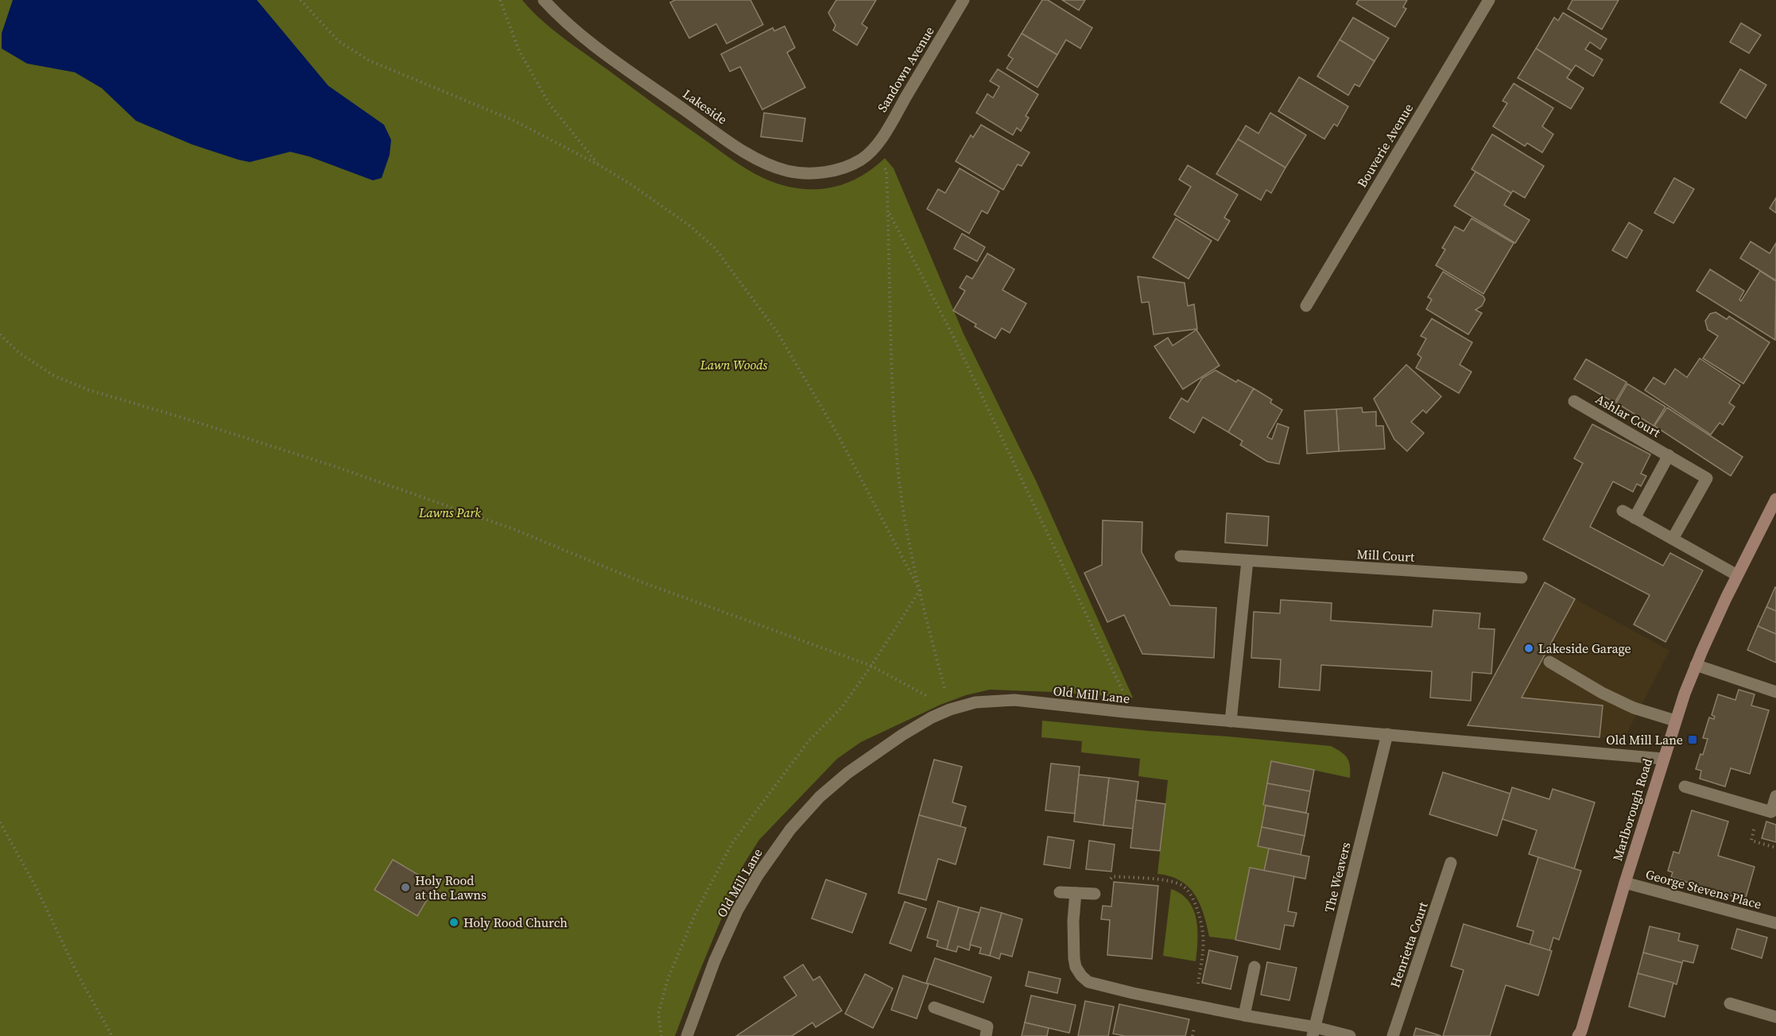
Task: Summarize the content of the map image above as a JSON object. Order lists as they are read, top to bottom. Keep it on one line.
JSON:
{"streets":{"main road":["Marlborough Road"],"street":["Sandown Avenue","Lakeside","Bouverie Avenue","Ashlar Court","Mill Court","Old Mill Lane","The Weavers","George Stevens Place","Henrietta Court"]},"crossings":[["Sandown Avenue","Lakeside"],["Old Mill Lane","Marlborough Road"],["Old Mill Lane","The Weavers"],["Marlborough Road","George Stevens Place"]],"parks":["Lawn Woods","Lawns Park"],"places":{"other":["Lakeside Garage","Holy Rood at the Lawns","Holy Rood Church"],"transit":["Old Mill Lane"]}}
